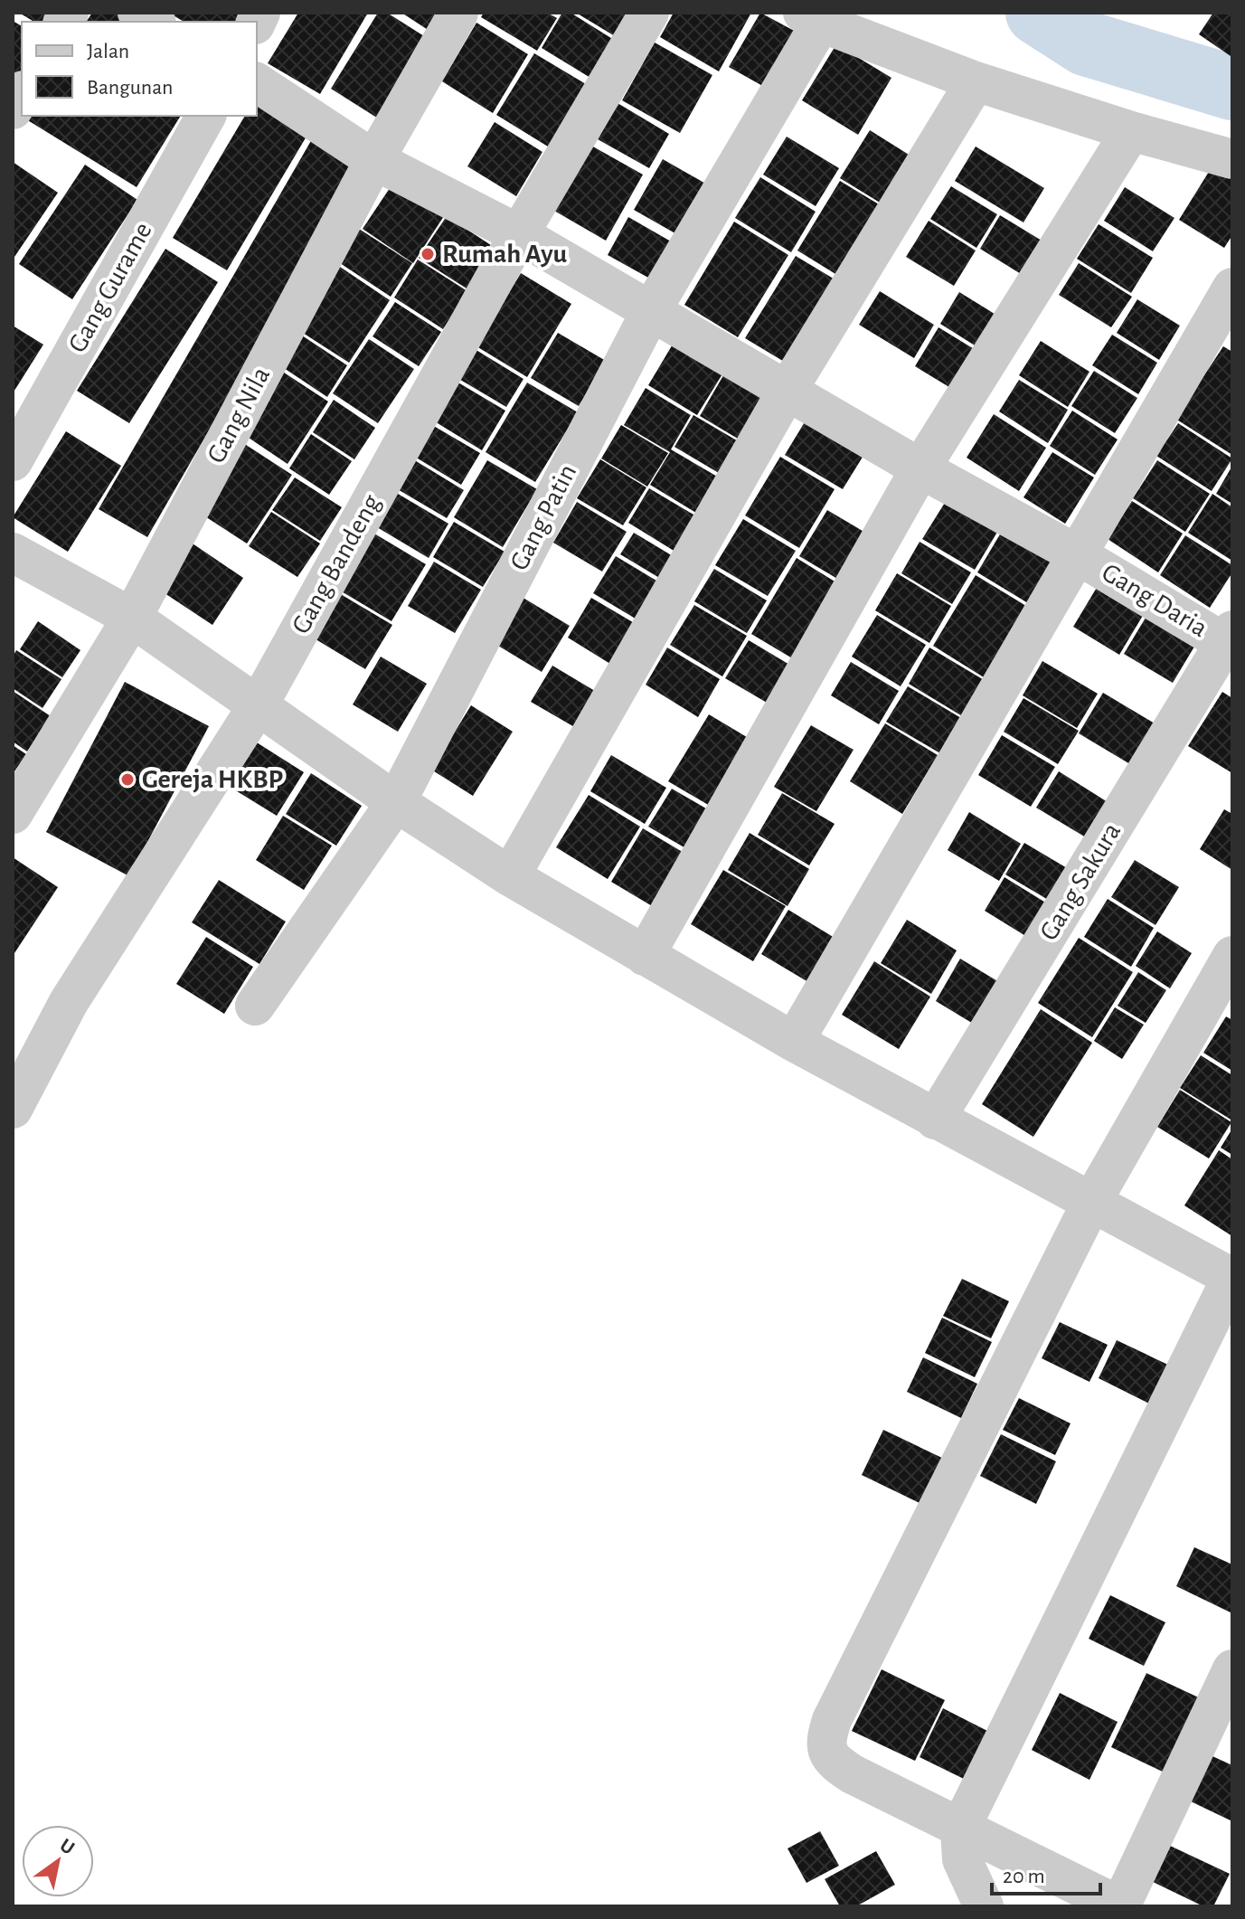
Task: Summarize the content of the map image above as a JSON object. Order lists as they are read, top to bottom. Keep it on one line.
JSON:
{"streets":{"street":["Gang Gurame","Gang Nila","Gang Patin","Gang Bandeng","Gang Daria","Gang Sakura"]},"crossings":[["Gang Nila","Gang Daria"],["Gang Patin","Gang Daria"],["Gang Bandeng","Gang Daria"],["Gang Daria","Gang Sakura"]],"places":["Rumah Ayu","Gereja HKBP"],"legend":["Jalan","Bangunan"],"scale_bar":"20 m","north":"top right"}
